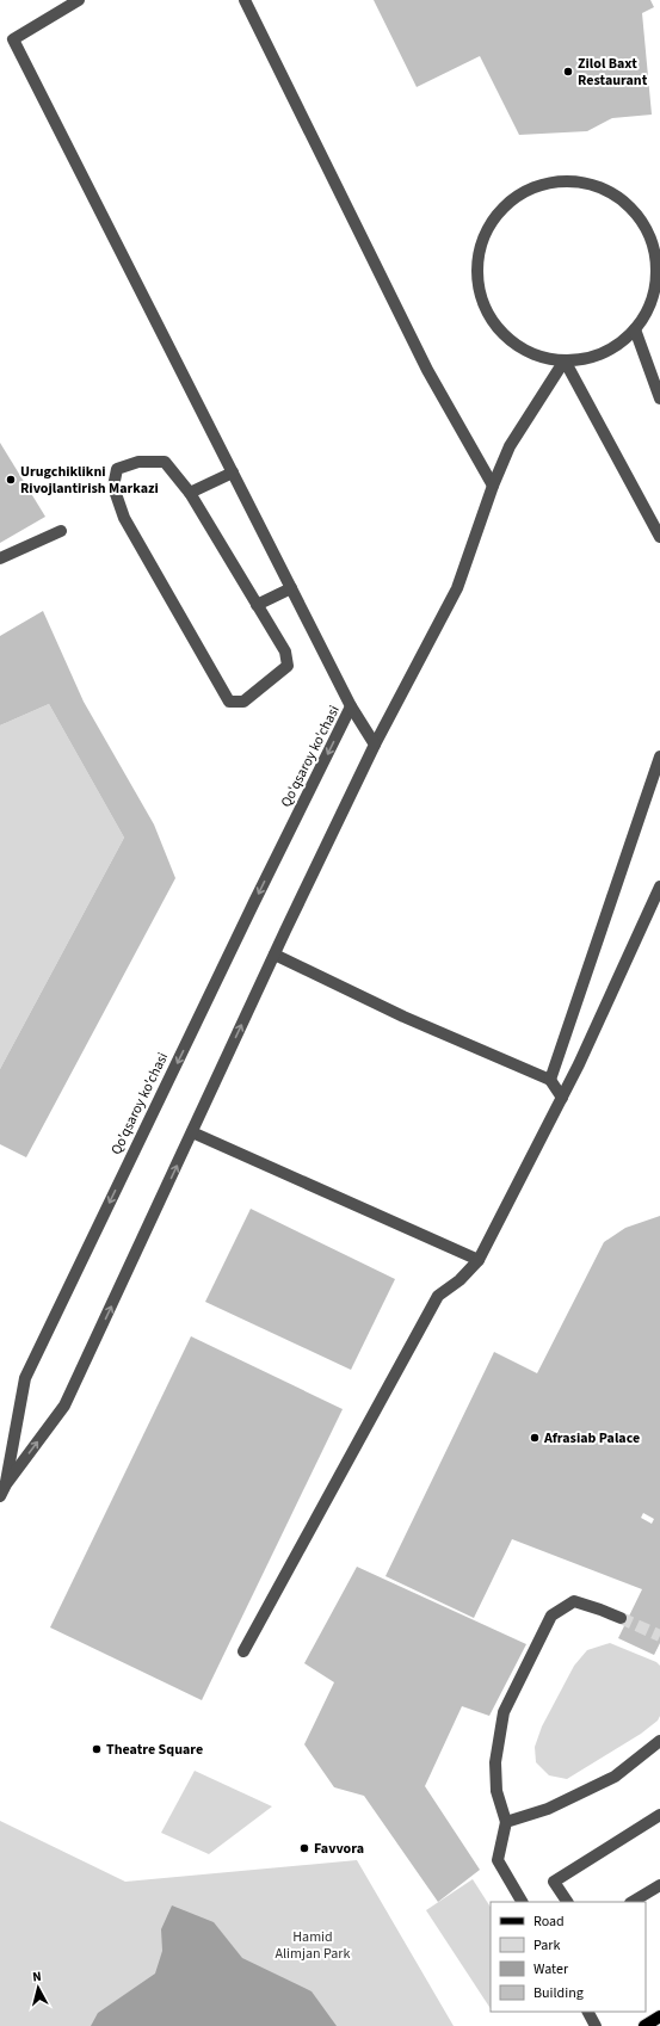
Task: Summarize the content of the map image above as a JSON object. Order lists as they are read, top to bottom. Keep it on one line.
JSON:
{"streets":{"street":["Qo'qsaroy ko'chasi"]},"parks":["Hamid Alimjan Park"],"places":["Zilol Baxt Restaurant","Urugchiklikni Rivojlantirish Markazi","Afrasiab Palace","Theatre Square","Favvora"],"legend":["Road","Park","Water","Building"],"north":"top"}
